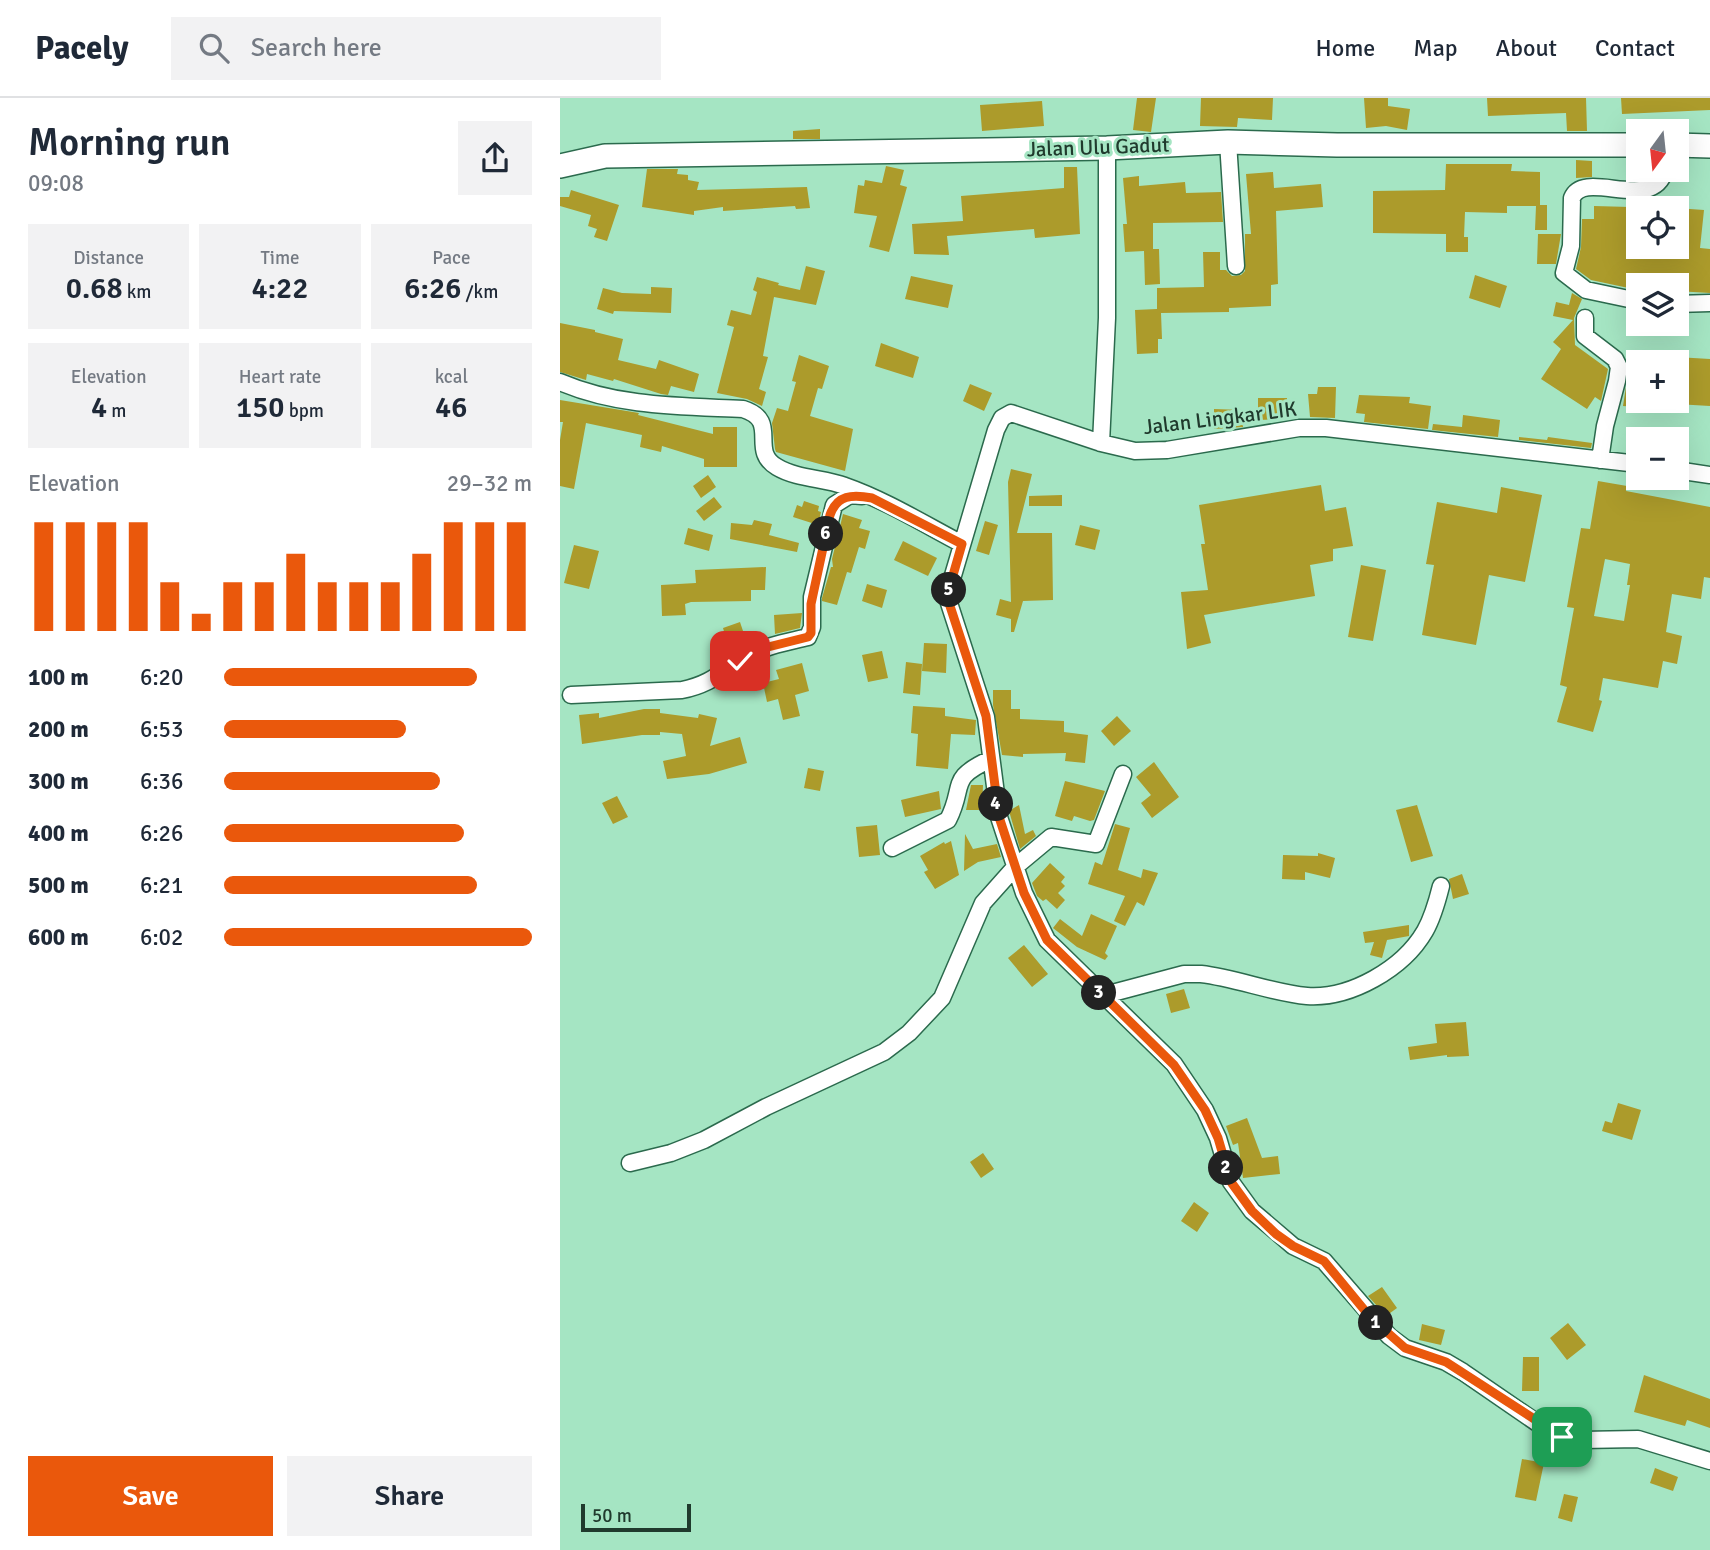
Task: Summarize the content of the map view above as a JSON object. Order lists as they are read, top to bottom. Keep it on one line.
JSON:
{"streets":{"street":["Jalan Ulu Gadut","Jalan Lingkar LIK"]},"scale_bar":"50 m","north":"bottom","page":{"header":"Pacely","search":"Search here","nav":["Home","Map","About","Contact"],"heading":["Morning run","09:08"],"map_buttons":["+","−"],"stats":[["Distance","0.68 km"],["Time","4:22"],["Pace","6:26 /km"],["Elevation","4 m"],["Heart rate","150 bpm"],["kcal","46"]],"chart":["Elevation","29–32 m"],"pins":["6","5","4","3","2","1"],"list":[{"name":"100 m","note":"6:20"},{"name":"200 m","note":"6:53"},{"name":"300 m","note":"6:36"},{"name":"400 m","note":"6:26"},{"name":"500 m","note":"6:21"},{"name":"600 m","note":"6:02"}],"buttons":["Save","Share"],"scale":"50 m"}}
